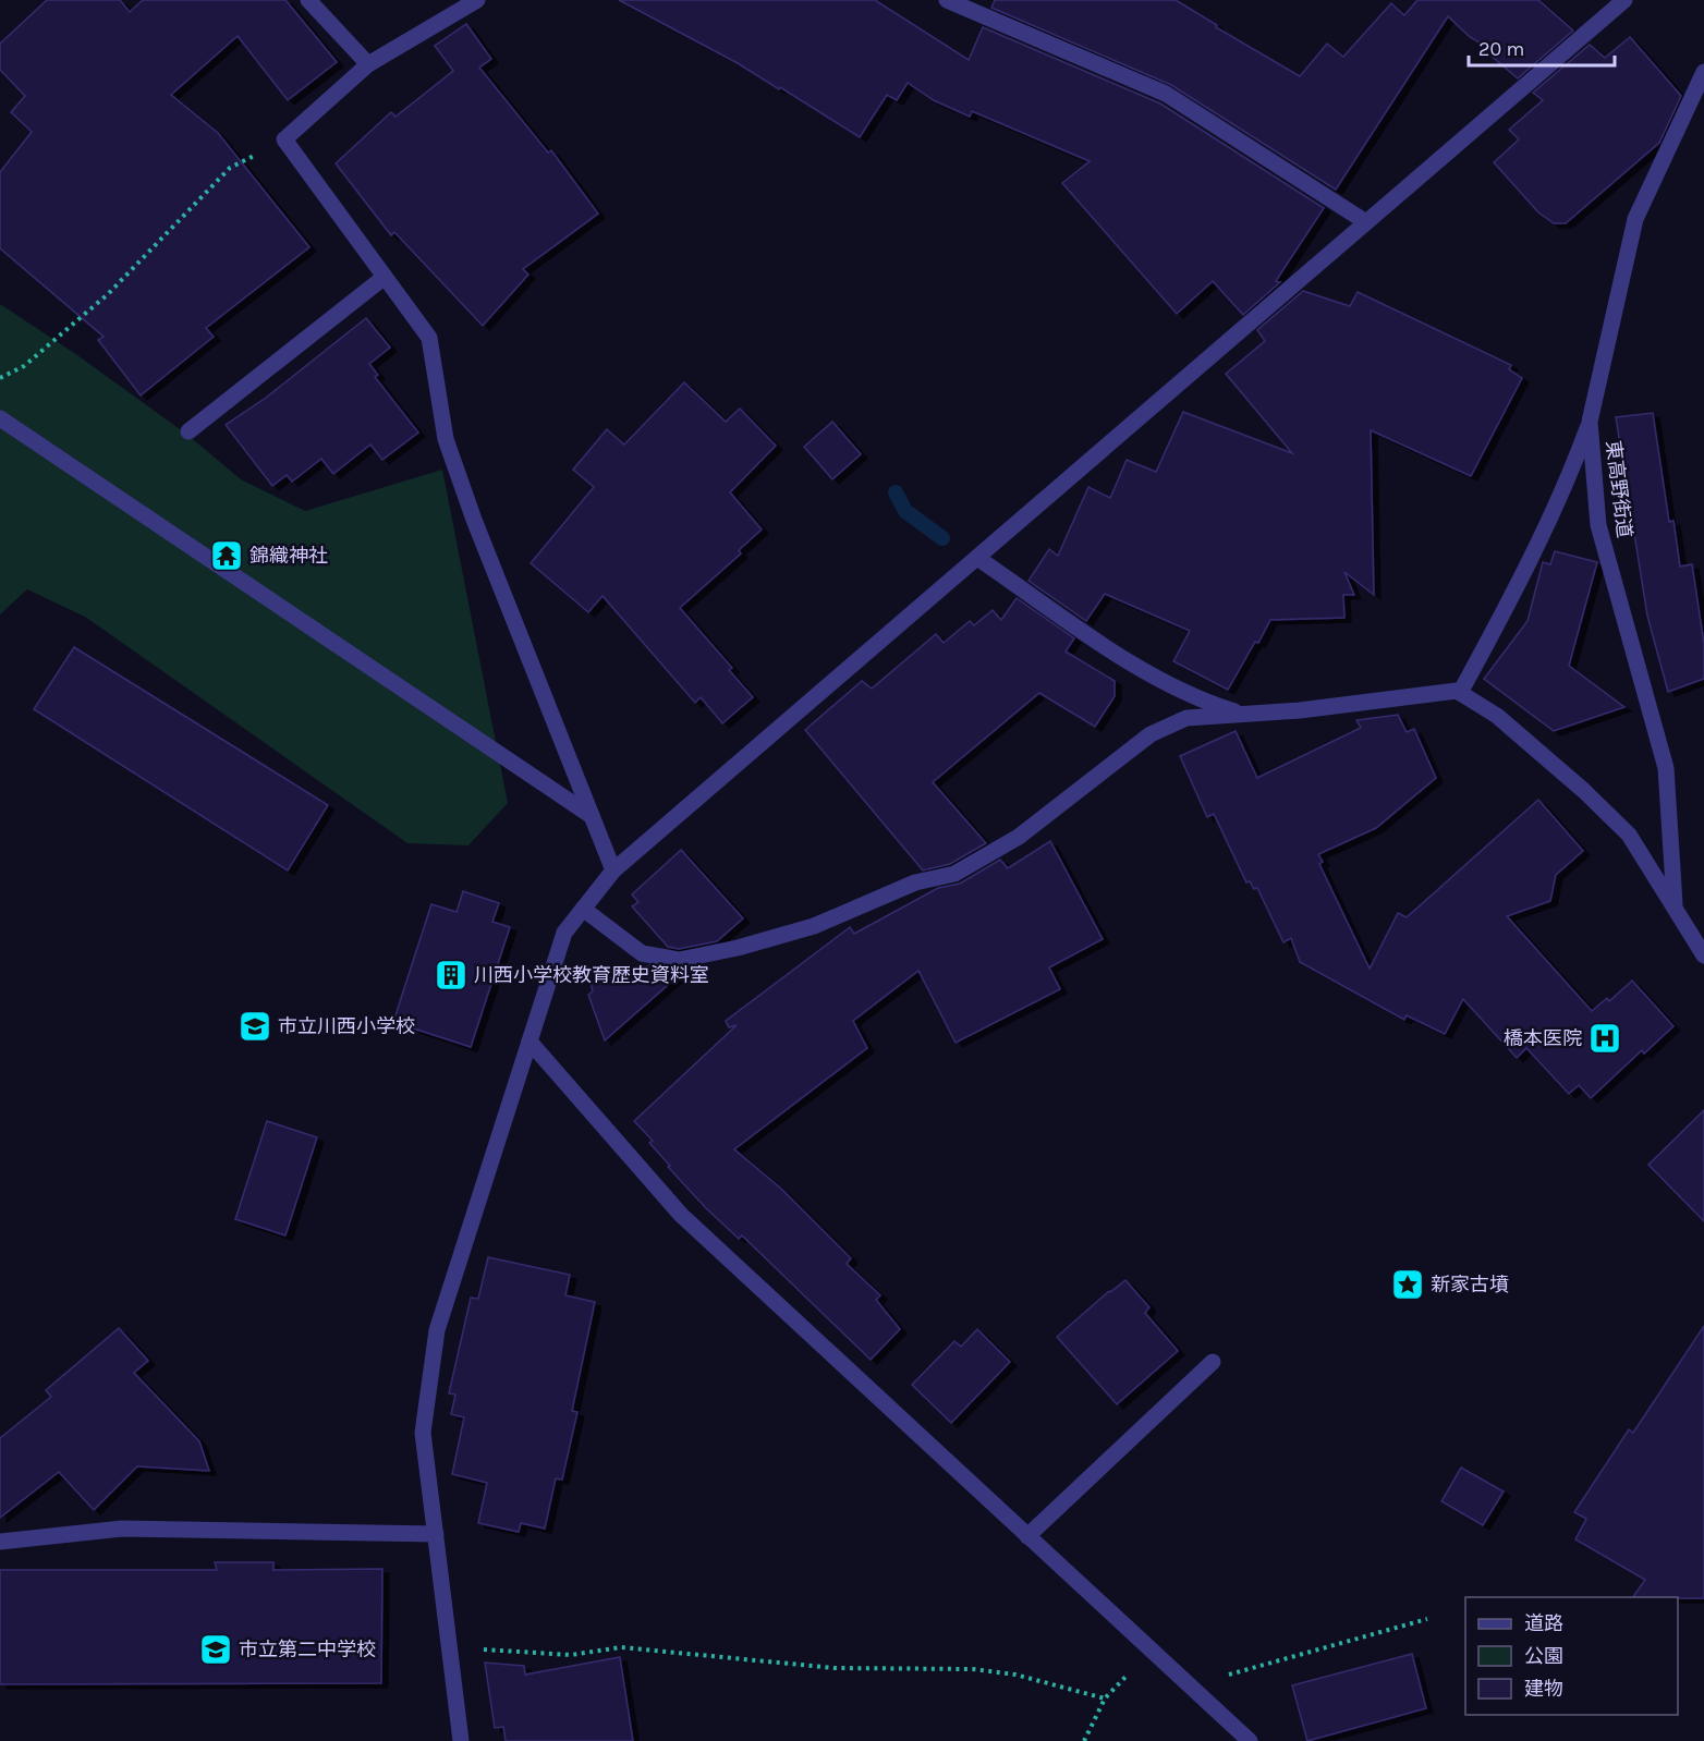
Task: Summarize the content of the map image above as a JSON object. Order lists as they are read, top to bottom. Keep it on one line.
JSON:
{"streets":{"street":["東高野街道"]},"places":{"temple":["錦織神社"],"building":["川西小学校教育歴史資料室"],"school or university":["市立川西小学校","市立第二中学校"],"hospital":["橋本医院"],"place":["新家古墳"]},"legend":["道路","公園","建物"],"scale_bar":"20 m"}
